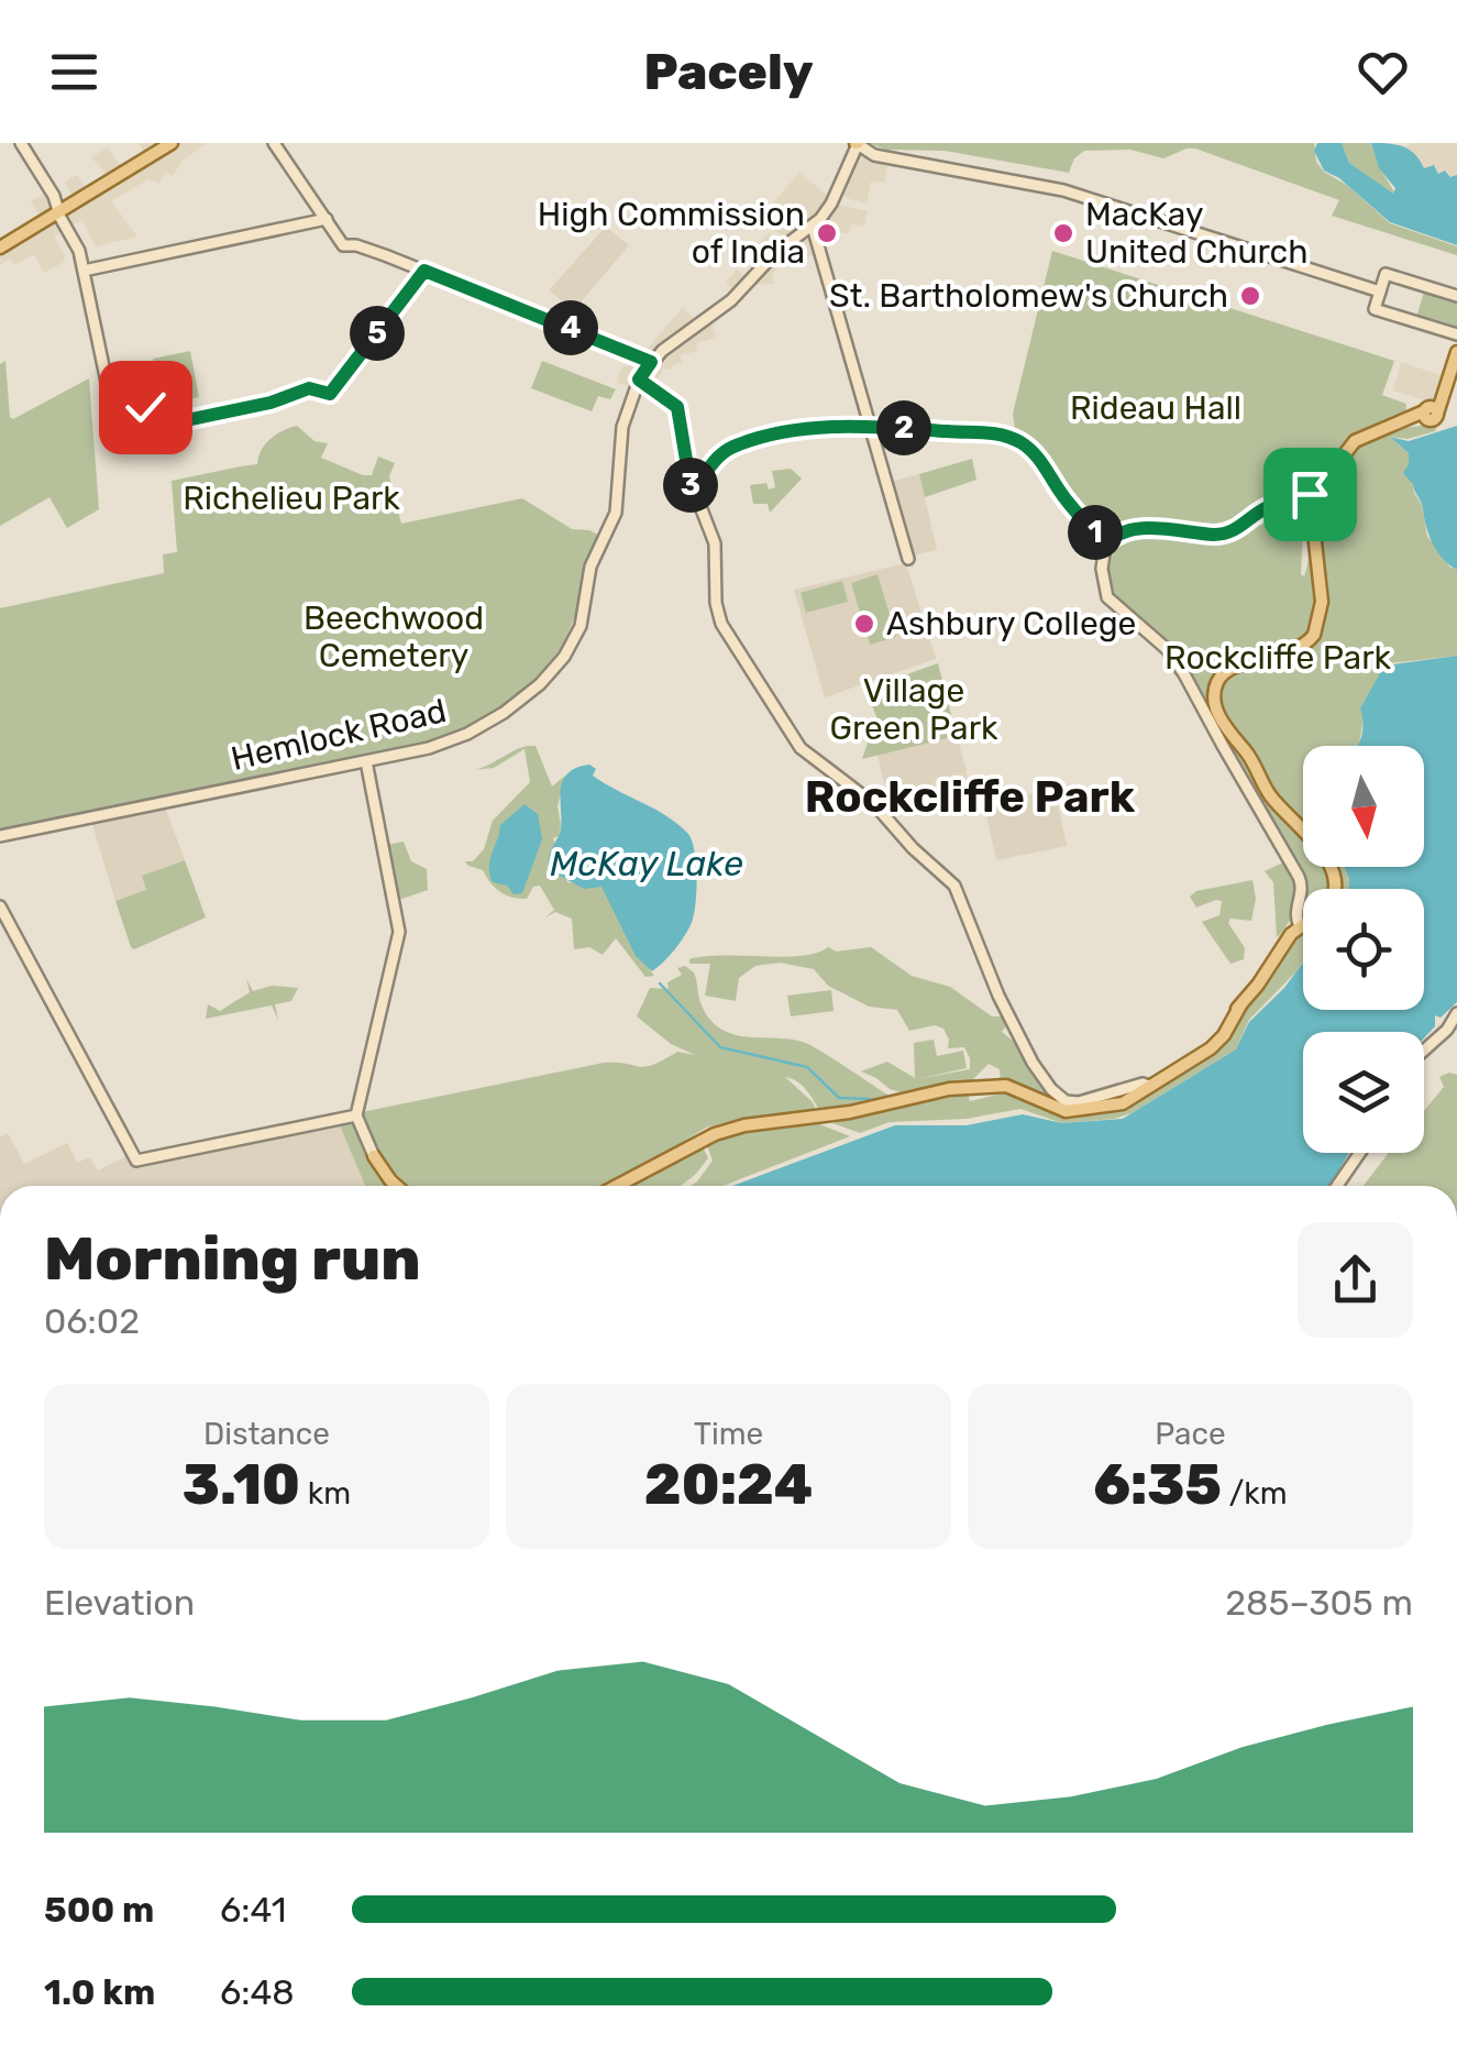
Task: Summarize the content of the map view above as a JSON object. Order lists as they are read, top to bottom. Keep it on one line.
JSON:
{"streets":{"street":["Hemlock Road"]},"districts":["Rockcliffe Park"],"water":["McKay Lake"],"parks":["Rideau Hall","Richelieu Park","Beechwood Cemetery","Rockcliffe Park","Village Green Park"],"places":["High Commission of India","MacKay United Church","St. Bartholomew's Church","Ashbury College"],"north":"bottom","page":{"header":"Pacely","pins":["4","5","2","3","1"],"heading":["Morning run","06:02"],"stats":[["Distance","3.10 km"],["Time","20:24"],["Pace","6:35 /km"]],"chart":["Elevation","285–305 m"],"list":[{"name":"500 m","note":"6:41"},{"name":"1.0 km","note":"6:48"}]}}
